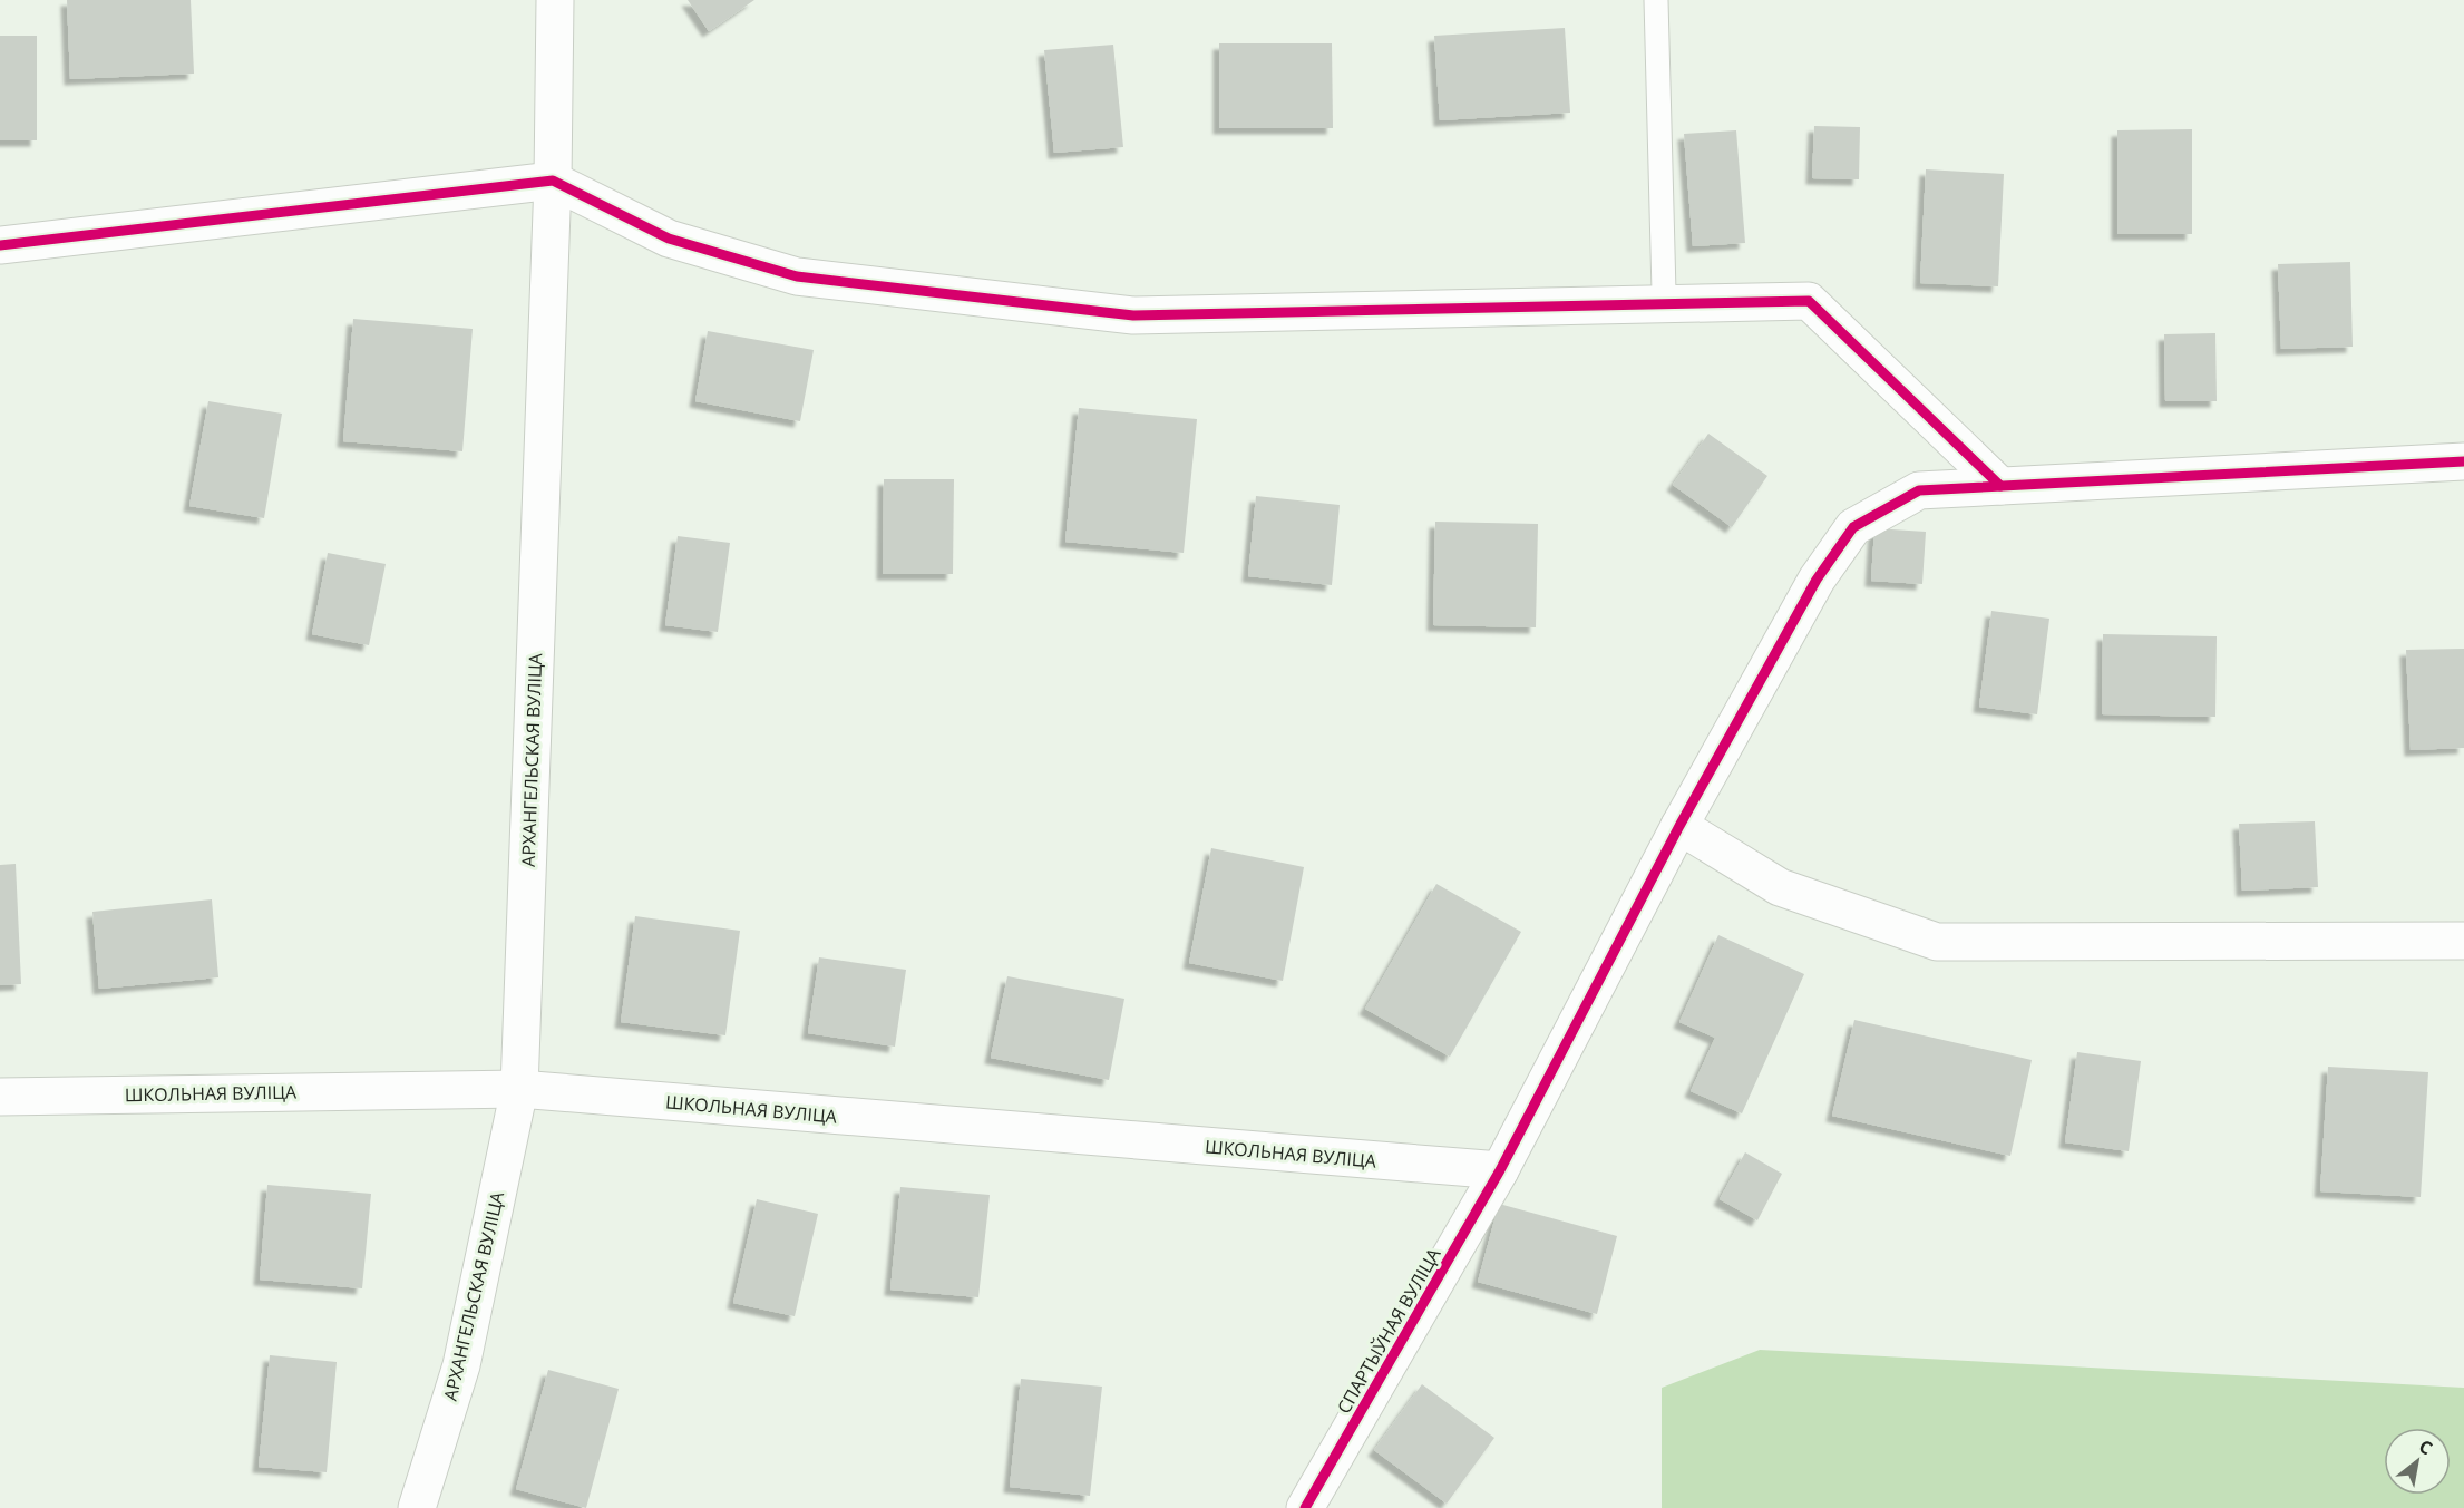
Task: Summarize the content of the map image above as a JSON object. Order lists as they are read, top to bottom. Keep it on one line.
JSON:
{"streets":{"street":["АРХАНГЕЛЬСКАЯ ВУЛІЦА","ШКОЛЬНАЯ ВУЛІЦА","СПАРТЫЎНАЯ ВУЛІЦА"]},"crossings":[["АРХАНГЕЛЬСКАЯ ВУЛІЦА","ШКОЛЬНАЯ ВУЛІЦА"],["ШКОЛЬНАЯ ВУЛІЦА","СПАРТЫЎНАЯ ВУЛІЦА"]],"north":"top right"}
